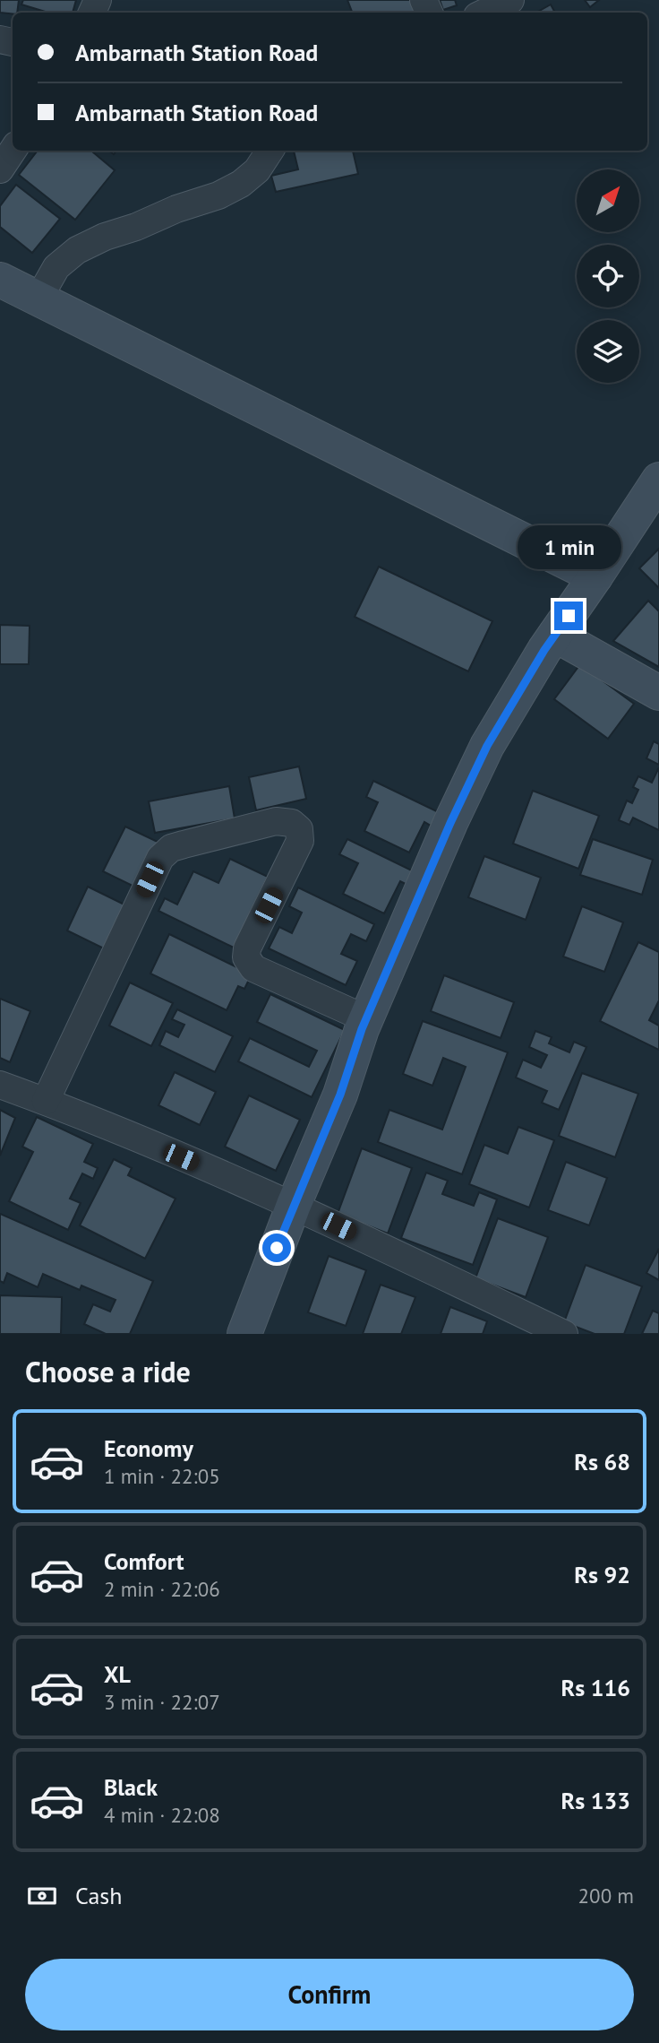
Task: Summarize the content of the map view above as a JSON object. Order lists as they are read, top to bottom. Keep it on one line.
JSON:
{"north":"top right","page":{"banner":["Ambarnath Station Road","Ambarnath Station Road"],"bubble":"1 min","heading":"Choose a ride","list":[{"name":"Economy","note":"1 min · 22:05","value":"Rs 68"},{"name":"Comfort","note":"2 min · 22:06","value":"Rs 92"},{"name":"XL","note":"3 min · 22:07","value":"Rs 116"},{"name":"Black","note":"4 min · 22:08","value":"Rs 133"}],"pay":["Cash","200 m"],"buttons":"Confirm"}}
